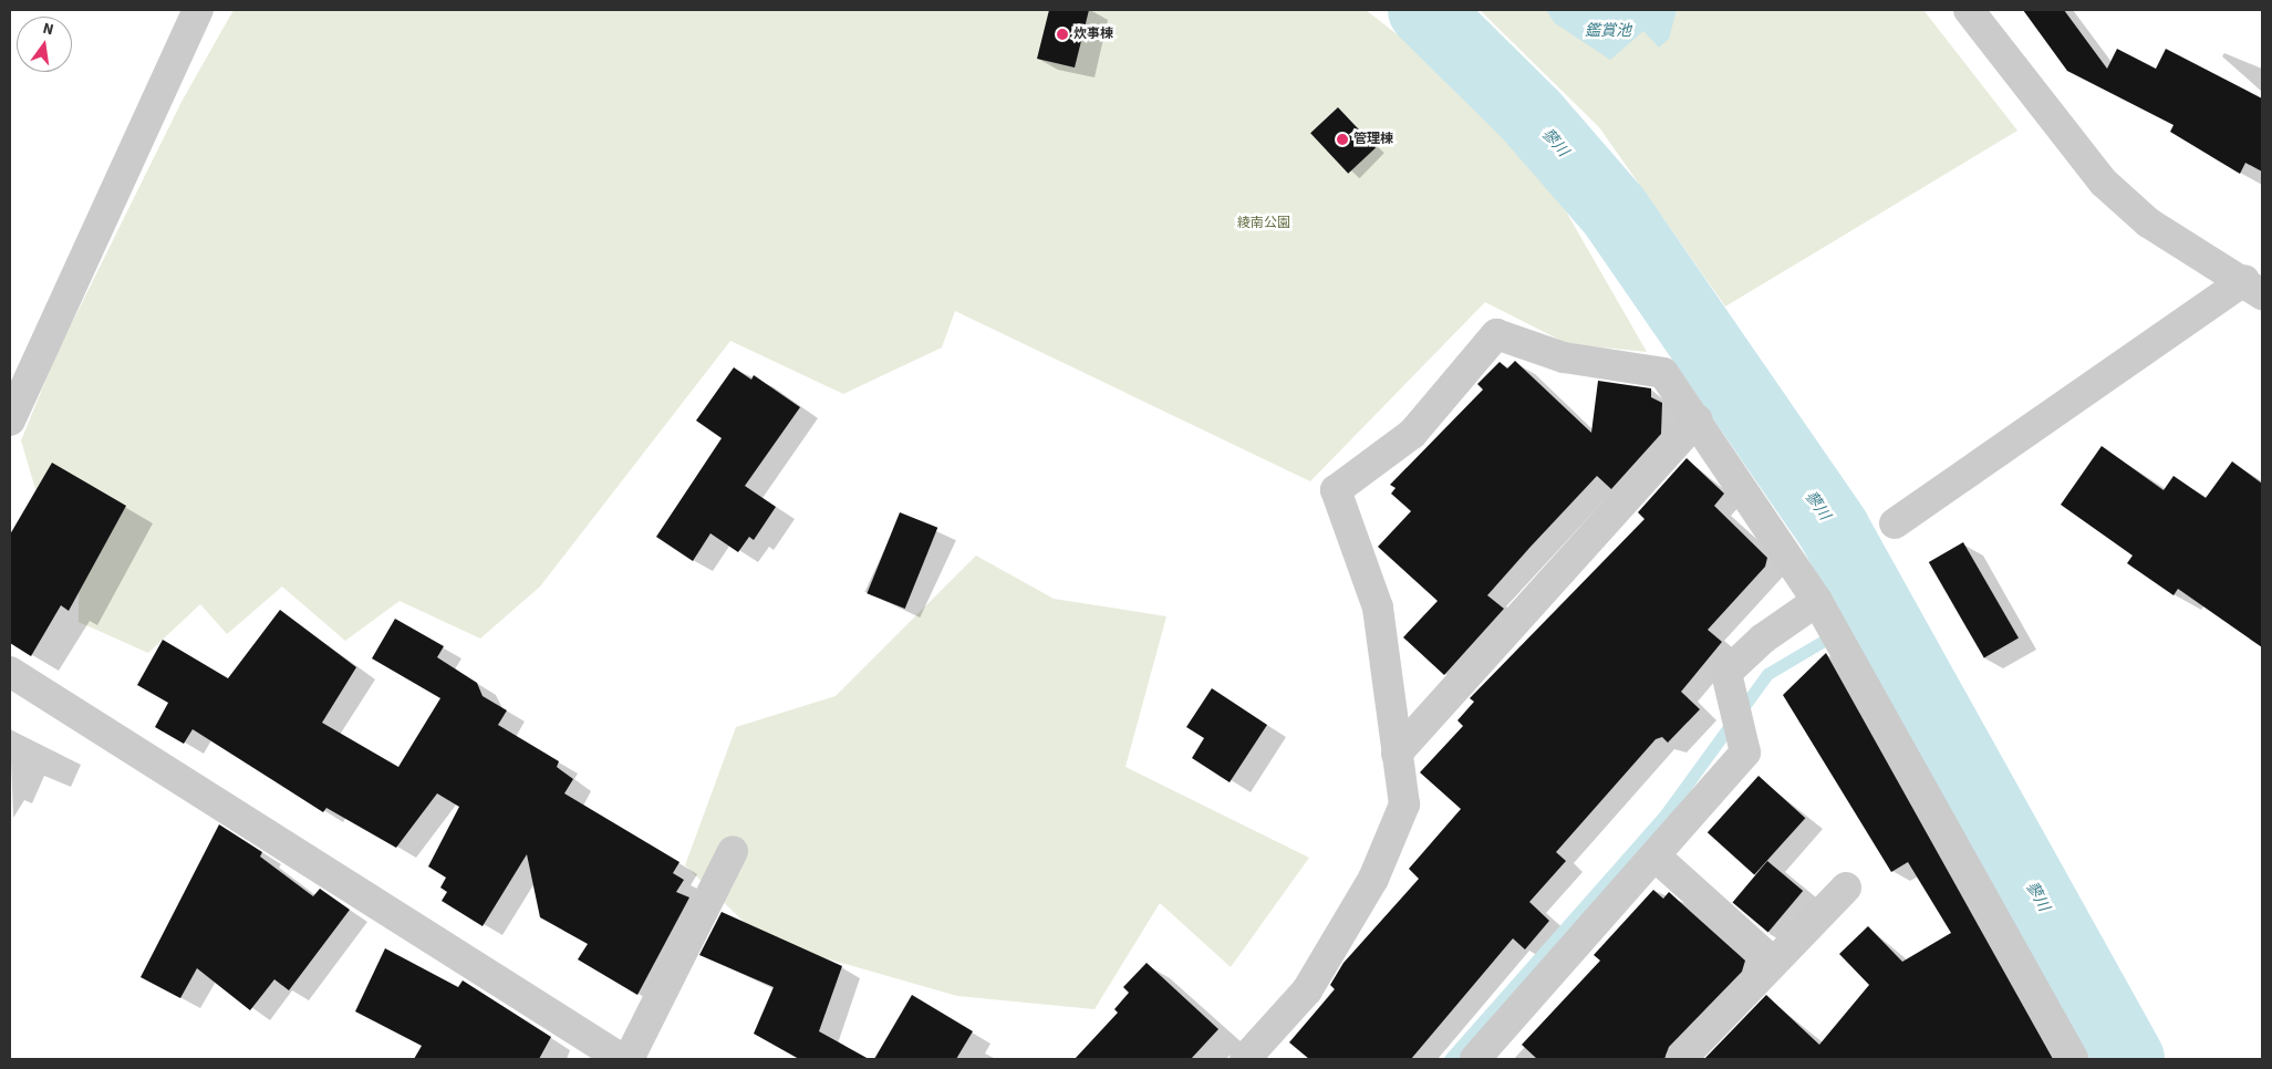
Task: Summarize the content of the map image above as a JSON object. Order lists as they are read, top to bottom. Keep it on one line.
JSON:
{"water":["鑑賞池","蓼川"],"parks":["綾南公園"],"places":["炊事棟","管理棟"],"north":"top"}
